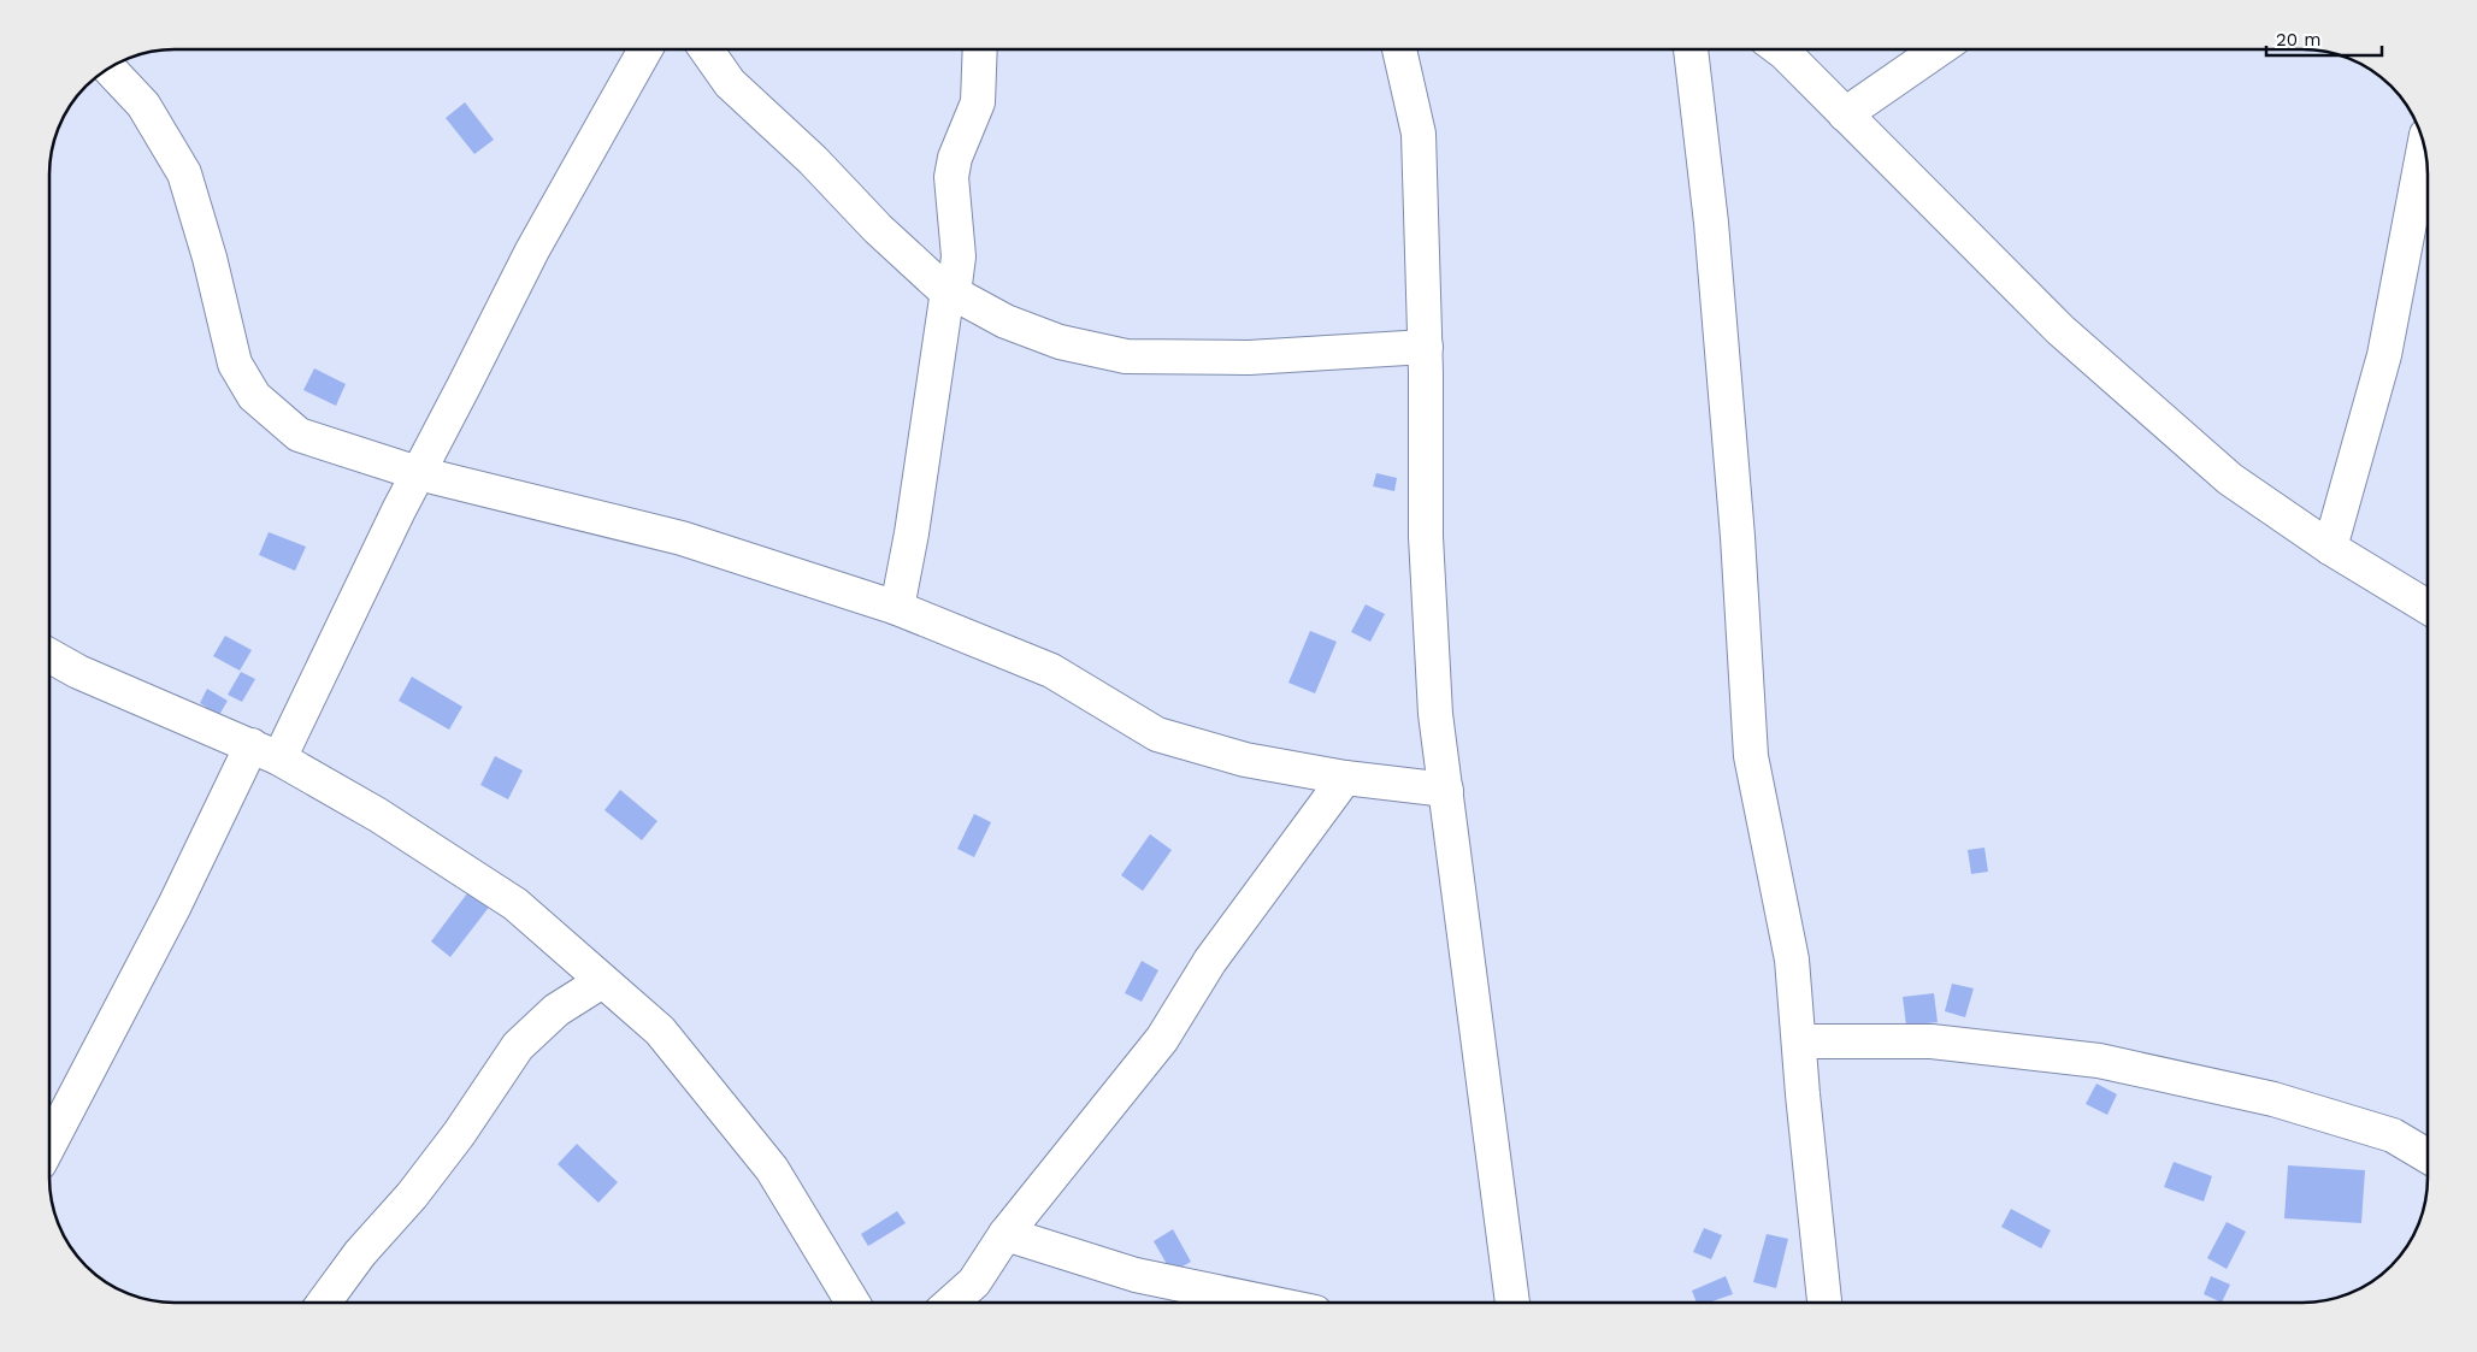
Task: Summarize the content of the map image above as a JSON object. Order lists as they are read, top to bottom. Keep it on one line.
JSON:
{"scale_bar":"20 m"}
